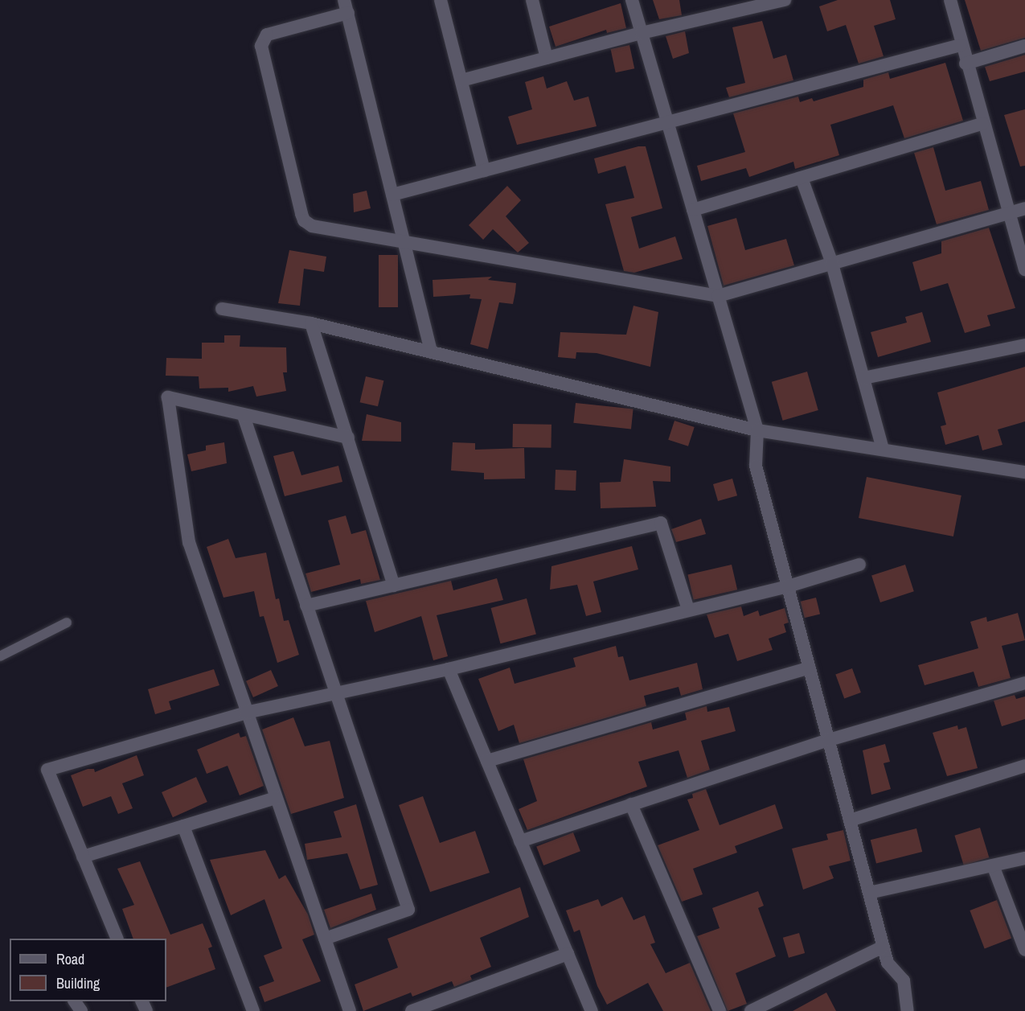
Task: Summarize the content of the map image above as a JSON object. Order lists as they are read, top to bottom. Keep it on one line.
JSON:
{"legend":["Road","Building"]}
